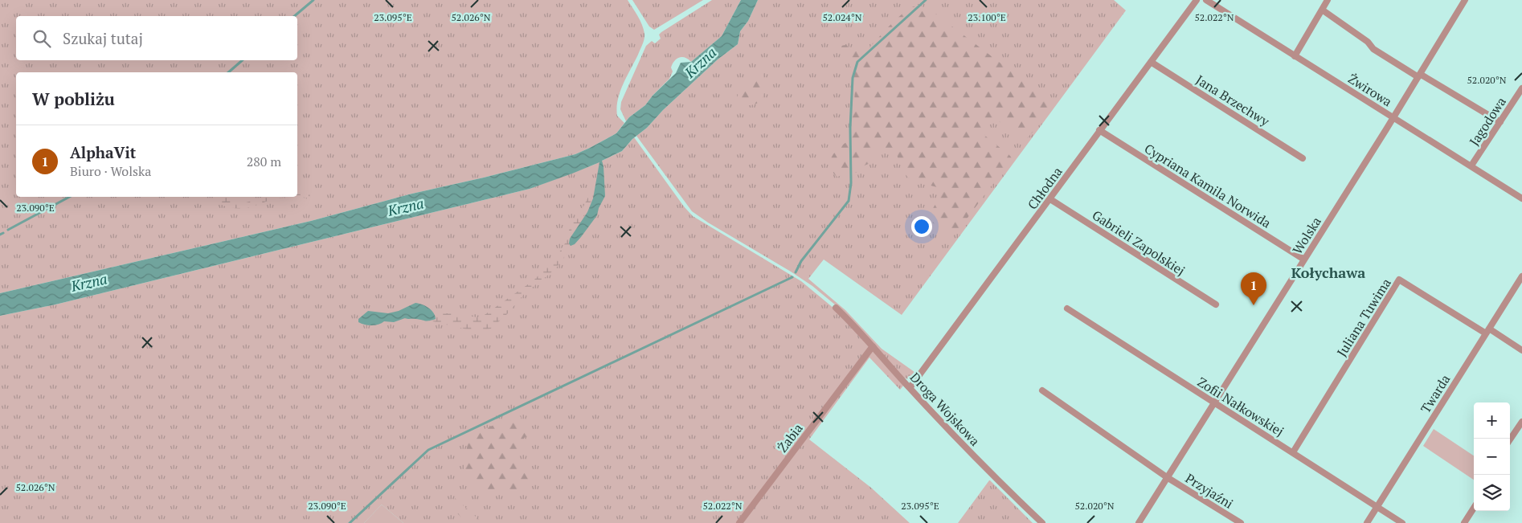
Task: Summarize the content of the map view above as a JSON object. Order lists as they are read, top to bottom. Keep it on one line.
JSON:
{"streets":{"street":["Żwirowa","Jana Brzechwy","Jagodowa","Cypriana Kamila Norwida","Chłodna","Wolska","Gabrieli Zapolskiej","Juliana Tuwima","Twarda","Zofii Nałkowskiej","Droga Wojskowa","Żabia","Przyjaźni"]},"crossings":[["Żwirowa","Jagodowa"],["Żwirowa","Wolska"],["Jana Brzechwy","Chłodna"],["Cypriana Kamila Norwida","Chłodna"],["Cypriana Kamila Norwida","Wolska"],["Chłodna","Gabrieli Zapolskiej"],["Chłodna","Droga Wojskowa"],["Wolska","Zofii Nałkowskiej"],["Wolska","Przyjaźni"],["Juliana Tuwima","Twarda"],["Juliana Tuwima","Zofii Nałkowskiej"],["Twarda","Zofii Nałkowskiej"],["Droga Wojskowa","Żabia"]],"districts":["Kołychawa"],"water":["Krzna"],"page":{"search":"Szukaj tutaj","heading":"W pobliżu","list":[{"mark":"1","name":"AlphaVit","note":"Biuro · Wolska","value":"280 m"}],"pins":"1","map_buttons":["+","−"]},"coordinates":["23.095°E","23.100°E","52.026°N","52.024°N","52.022°N","52.020°N","23.090°E"]}
